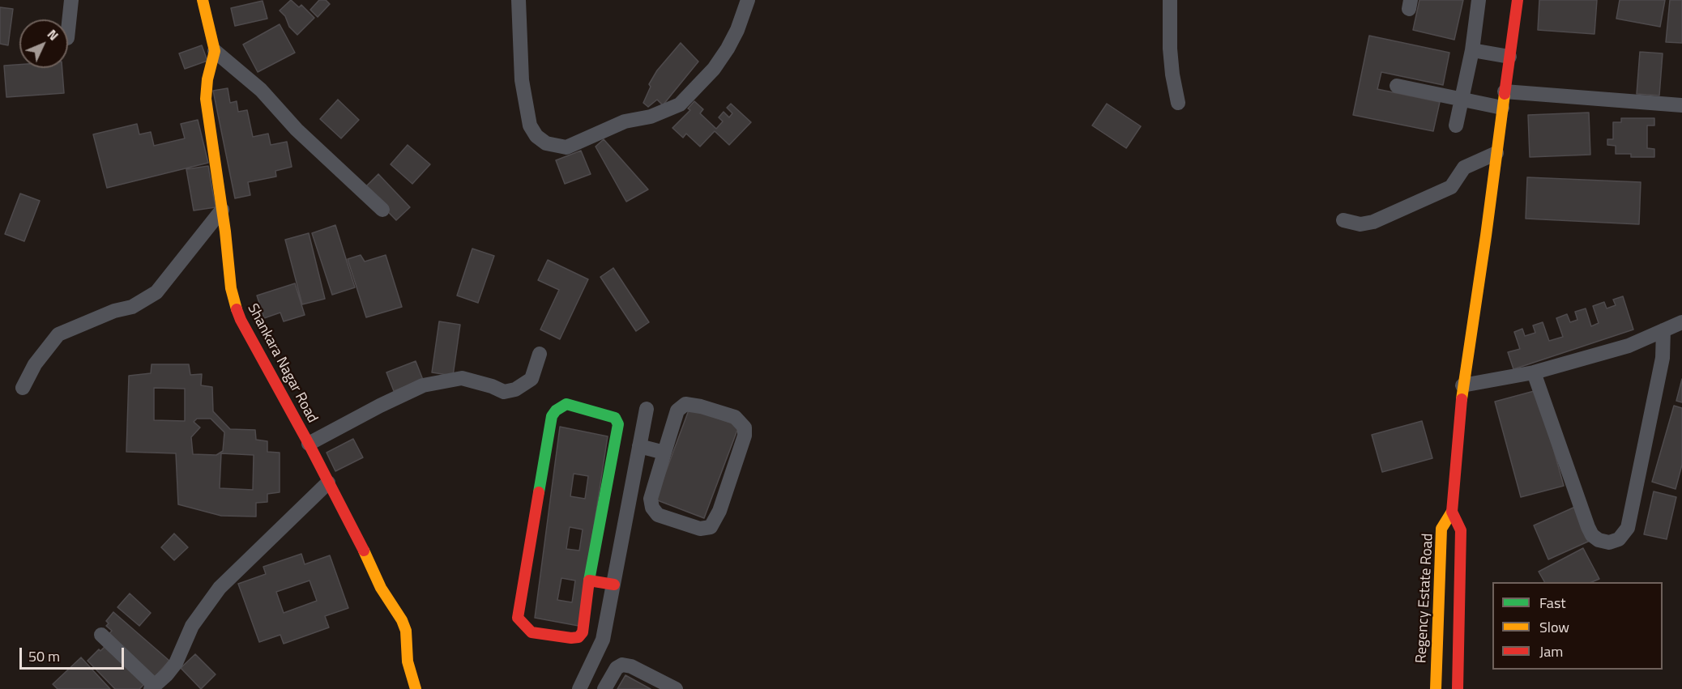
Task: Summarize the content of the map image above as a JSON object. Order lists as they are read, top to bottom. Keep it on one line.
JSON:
{"streets":{"street":["Shankara Nagar Road","Regency Estate Road"]},"legend":["Fast","Slow","Jam"],"scale_bar":"50 m","north":"top right"}
